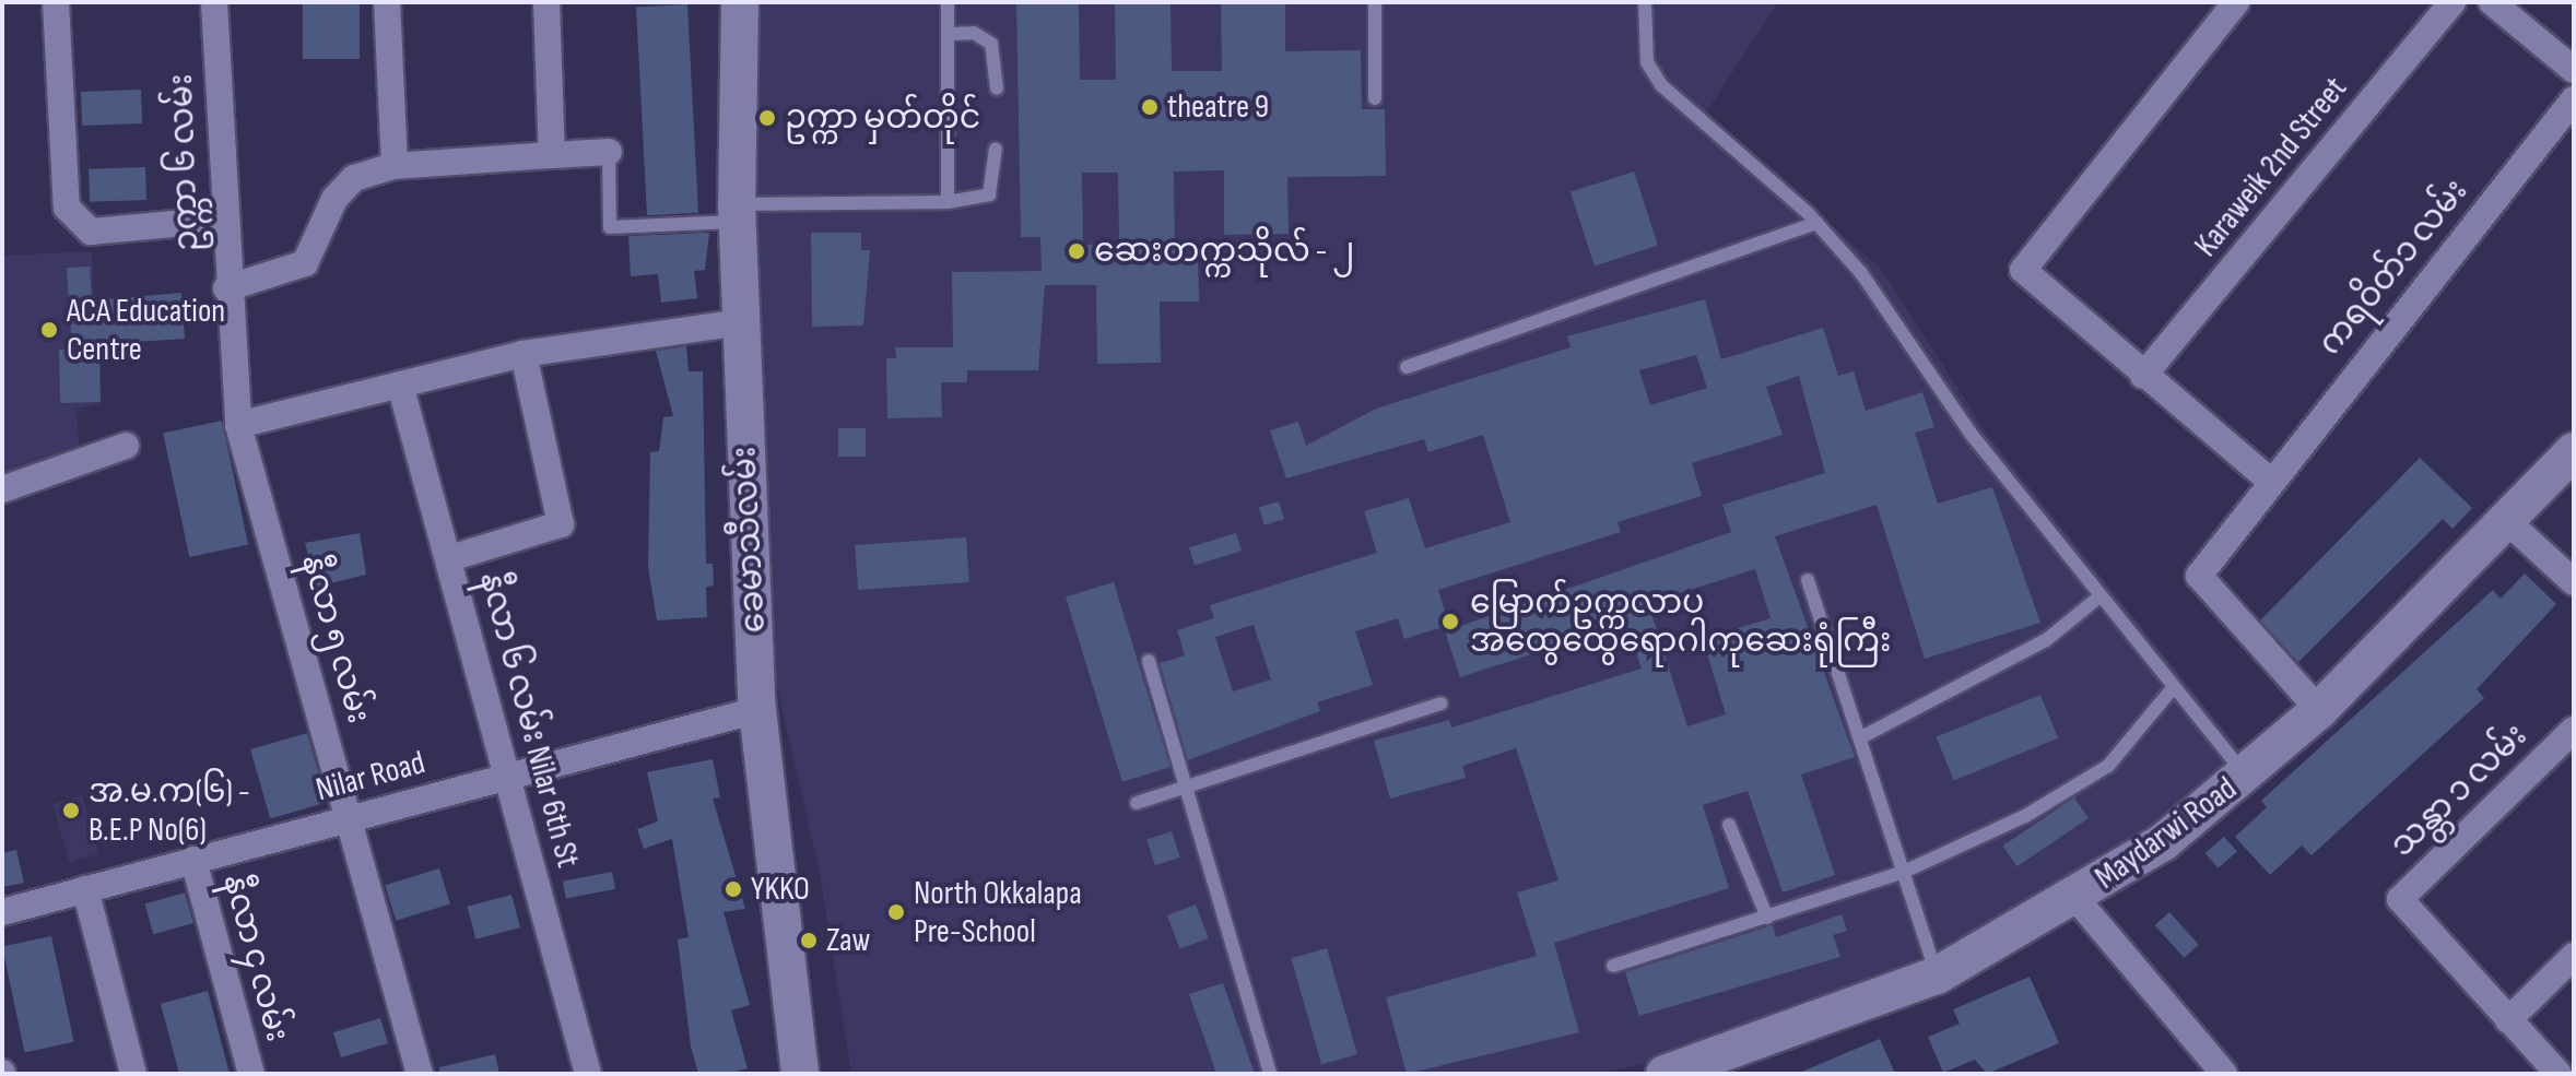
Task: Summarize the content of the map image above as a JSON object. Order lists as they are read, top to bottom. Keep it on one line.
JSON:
{"streets":{"street":["ဥက္ကာ ၆ လမ်း","Karaweik 2nd Street","ကရဝိတ်၁ လမ်း","ခေမာသီလမ်း","နီလာ ၅ လမ်း","နီလာ ၆ လမ်း Nilar 6th St","Nilar Road","သန္တာ ၁ လမ်း","Maydarwi Road","နီလာ ၄ လမ်း"]},"crossings":[["ဥက္ကာ ၆ လမ်း","နီလာ ၅ လမ်း"],["ကရဝိတ်၁ လမ်း","Maydarwi Road"],["ခေမာသီလမ်း","Nilar Road"],["နီလာ ၅ လမ်း","Nilar Road"],["နီလာ ၆ လမ်း Nilar 6th St","Nilar Road"],["Nilar Road","နီလာ ၄ လမ်း"]],"places":["theatre 9","ဥက္ကာ မှတ်တိုင်","ဆေးတက္ကသိုလ် - ၂","ACA Education Centre","မြောက်ဥက္ကလာပ အထွေထွေရောဂါကုဆေးရုံကြီး","အ.မ.က(၆) - B.E.P No(6)","YKKO","North Okkalapa Pre-School","Zaw"]}
